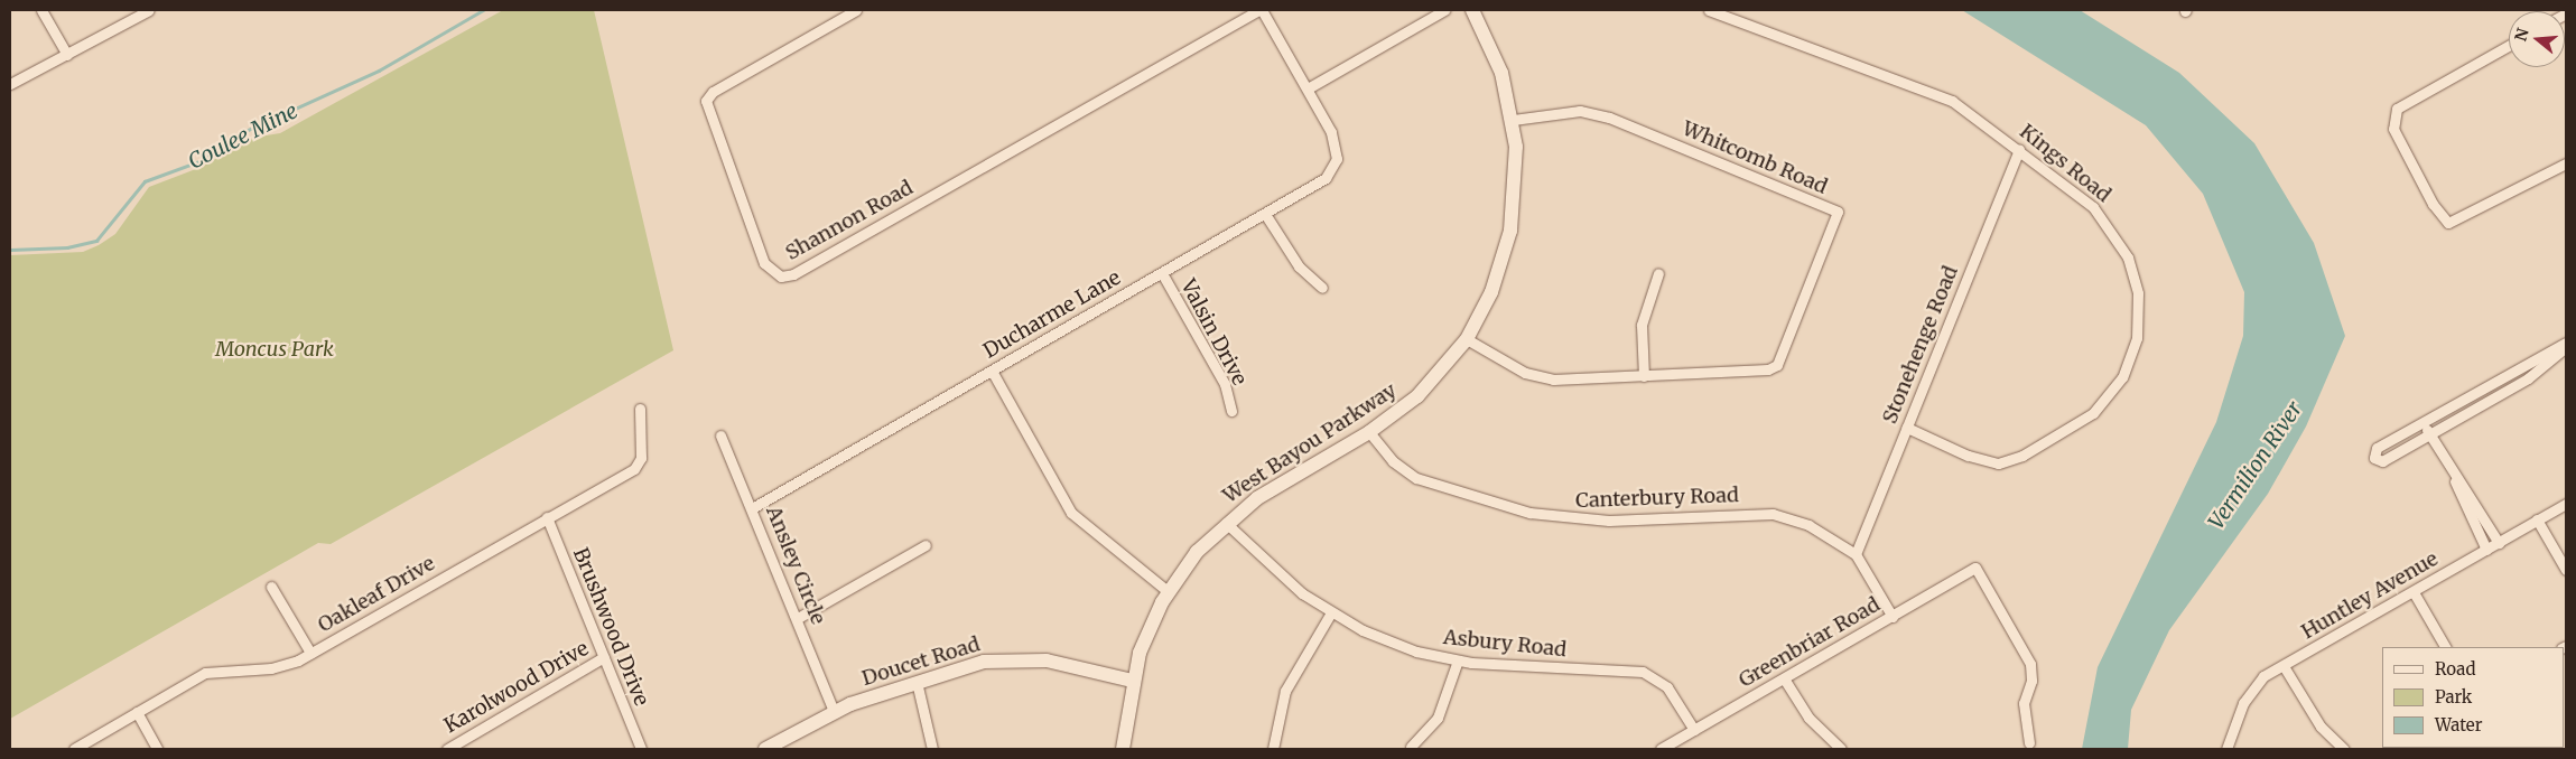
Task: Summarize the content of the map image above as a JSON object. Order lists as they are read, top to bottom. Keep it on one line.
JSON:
{"streets":{"street":["Whitcomb Road","Kings Road","Shannon Road","Ducharme Lane","Valsin Drive","Stonehenge Road","West Bayou Parkway","Canterbury Road","Ansley Circle","Oakleaf Drive","Huntley Avenue","Brushwood Drive","Greenbriar Road","Asbury Road","Doucet Road","Karolwood Drive"]},"crossings":[["Whitcomb Road","West Bayou Parkway"],["Kings Road","Stonehenge Road"],["Shannon Road","Ducharme Lane"],["Ducharme Lane","Valsin Drive"],["Ducharme Lane","Ansley Circle"],["Stonehenge Road","Canterbury Road"],["West Bayou Parkway","Canterbury Road"],["West Bayou Parkway","Asbury Road"],["West Bayou Parkway","Doucet Road"],["Canterbury Road","Greenbriar Road"],["Ansley Circle","Doucet Road"],["Oakleaf Drive","Brushwood Drive"],["Brushwood Drive","Karolwood Drive"],["Greenbriar Road","Asbury Road"]],"water":["Coulee Mine","Vermilion River"],"parks":["Moncus Park"],"legend":["Road","Park","Water"],"north":"left"}
